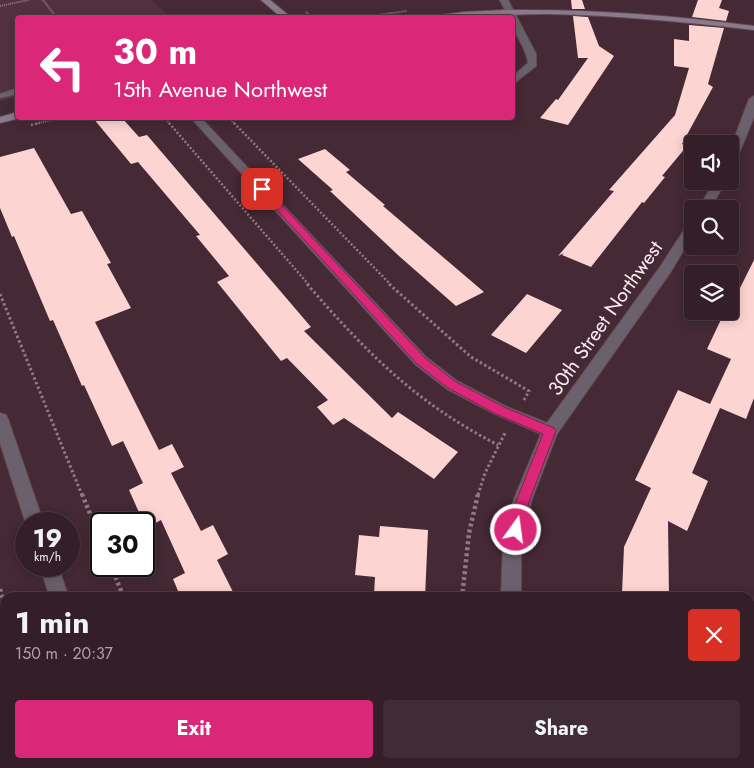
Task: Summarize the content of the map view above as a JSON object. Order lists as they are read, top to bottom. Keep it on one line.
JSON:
{"streets":{"street":["30th Street Northwest"]},"page":{"turn":["30 m","15th Avenue Northwest"],"speed":"19 km/h","limit":"30","heading":["1 min","150 m · 20:37"],"buttons":["Exit","Share"]}}
